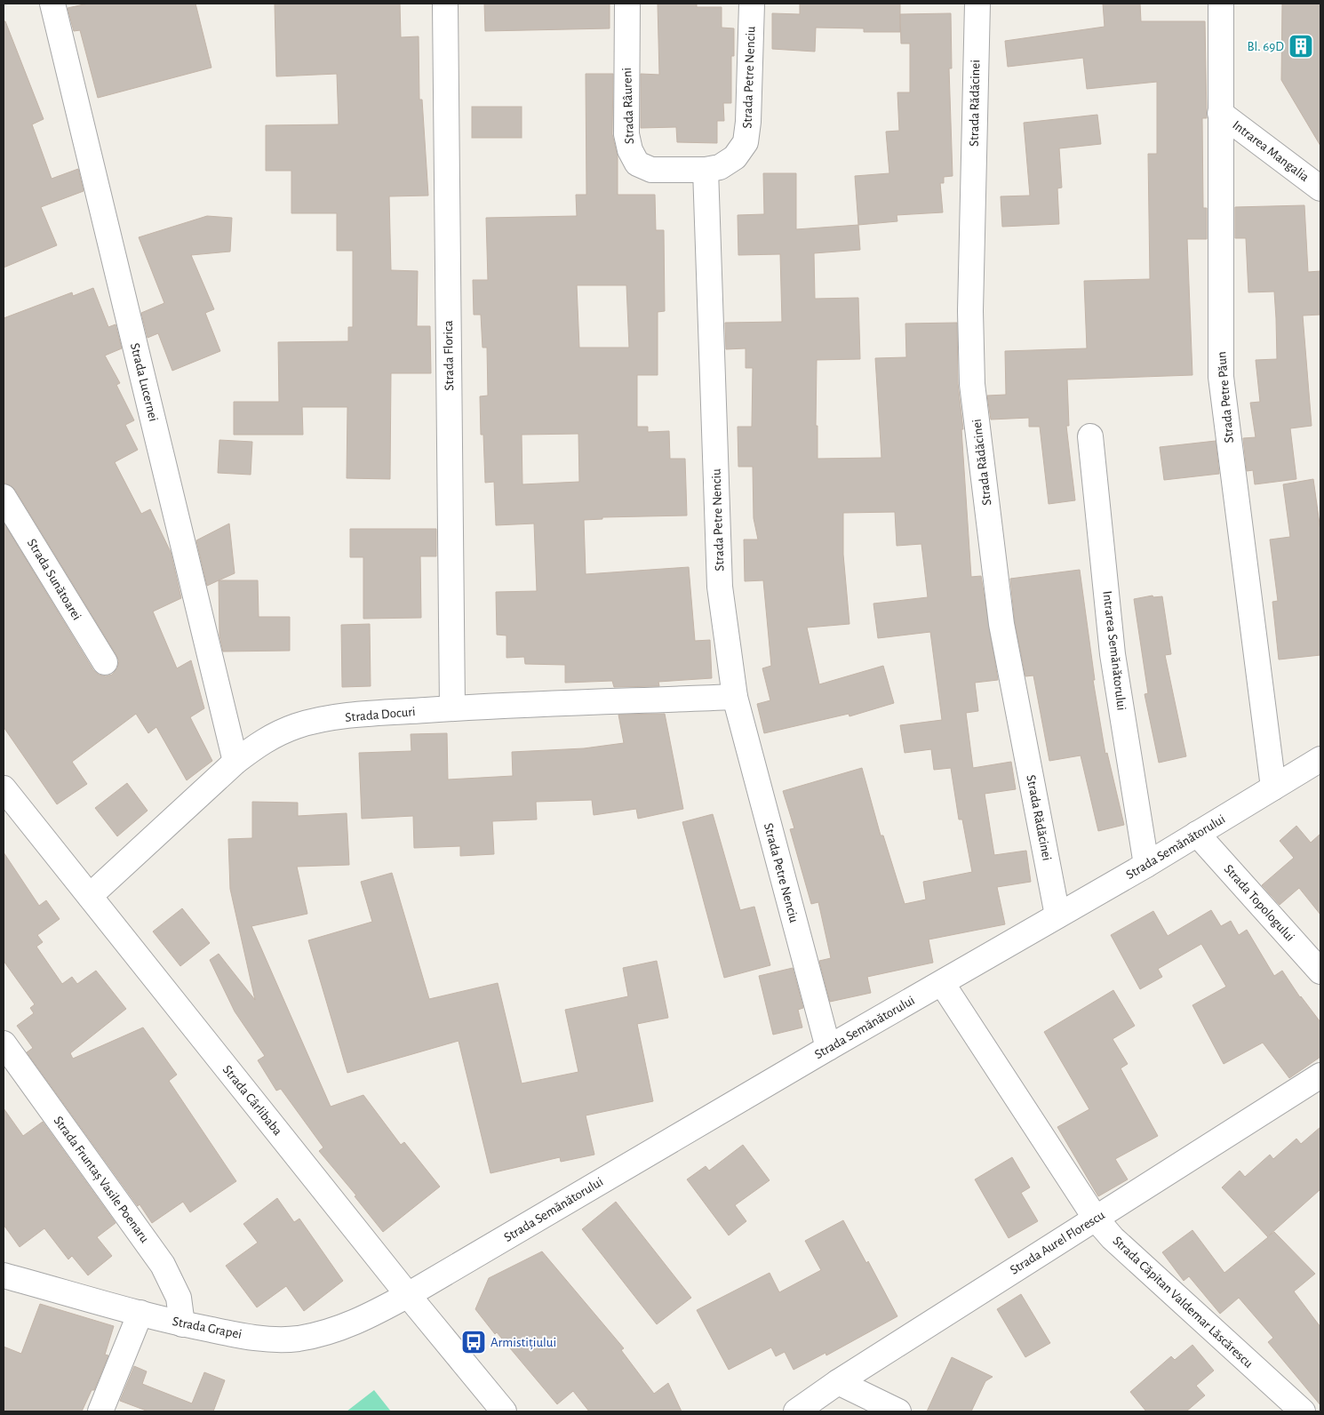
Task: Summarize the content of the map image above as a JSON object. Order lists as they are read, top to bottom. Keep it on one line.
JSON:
{"streets":{"street":["Strada Petre Nenciu","Strada Rădăcinei","Strada Râureni","Intrarea Mangalia","Strada Florica","Strada Lucernei","Strada Petre Păun","Strada Sunătoarei","Intrarea Semănătorului","Strada Docuri","Strada Semănătorului","Strada Topologului","Strada Cârlibaba","Strada Fruntaș Vasile Poenaru","Strada Aurel Florescu","Strada Căpitan Valdemar Lăscărescu","Strada Grapei"]},"crossings":[["Strada Petre Nenciu","Strada Râureni"],["Strada Petre Nenciu","Strada Docuri"],["Strada Petre Nenciu","Strada Semănătorului"],["Strada Rădăcinei","Strada Semănătorului"],["Intrarea Mangalia","Strada Petre Păun"],["Strada Florica","Strada Docuri"],["Strada Lucernei","Strada Docuri"],["Strada Petre Păun","Strada Semănătorului"],["Intrarea Semănătorului","Strada Semănătorului"],["Strada Docuri","Strada Cârlibaba"],["Strada Semănătorului","Strada Topologului"],["Strada Semănătorului","Strada Cârlibaba"],["Strada Semănătorului","Strada Căpitan Valdemar Lăscărescu"],["Strada Semănătorului","Strada Grapei"],["Strada Cârlibaba","Strada Grapei"],["Strada Fruntaș Vasile Poenaru","Strada Grapei"],["Strada Aurel Florescu","Strada Căpitan Valdemar Lăscărescu"]],"places":{"building":["Bl. 69D"],"bus stop":["Armistițiului"]}}
